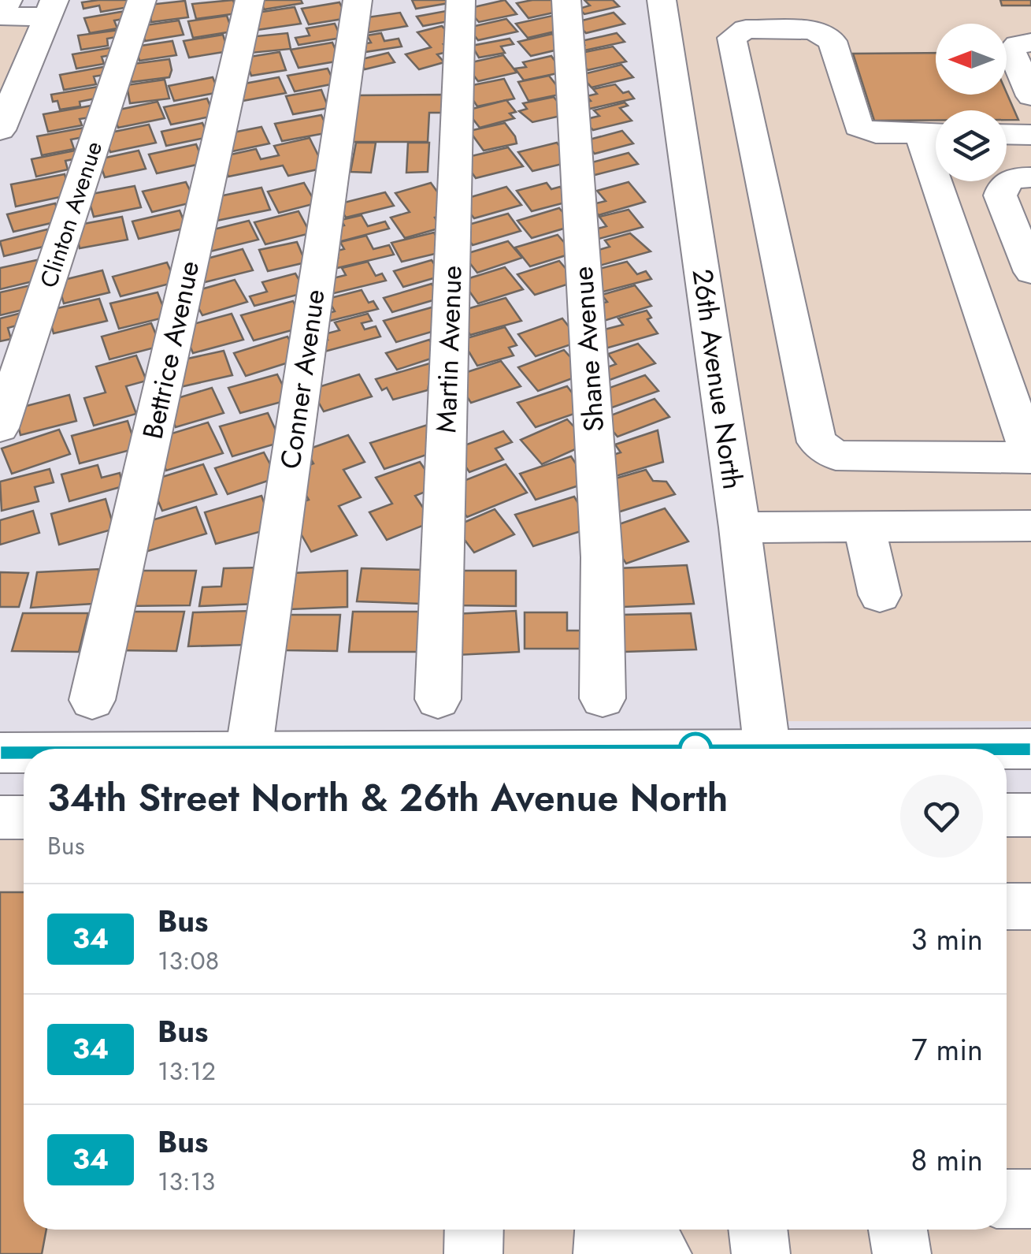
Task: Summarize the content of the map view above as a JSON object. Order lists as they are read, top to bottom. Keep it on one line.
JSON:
{"streets":{"main road":["Clinton Avenue","Martin Avenue","Shane Avenue","Bettrice Avenue","Conner Avenue","26th Avenue North"]},"lines":["bus line 34"],"north":"left","page":{"heading":["34th Street North & 26th Avenue North","Bus"],"list":[{"mark":"34","name":"Bus","note":"13:08","value":"3 min"},{"mark":"34","name":"Bus","note":"13:12","value":"7 min"},{"mark":"34","name":"Bus","note":"13:13","value":"8 min"}]}}
